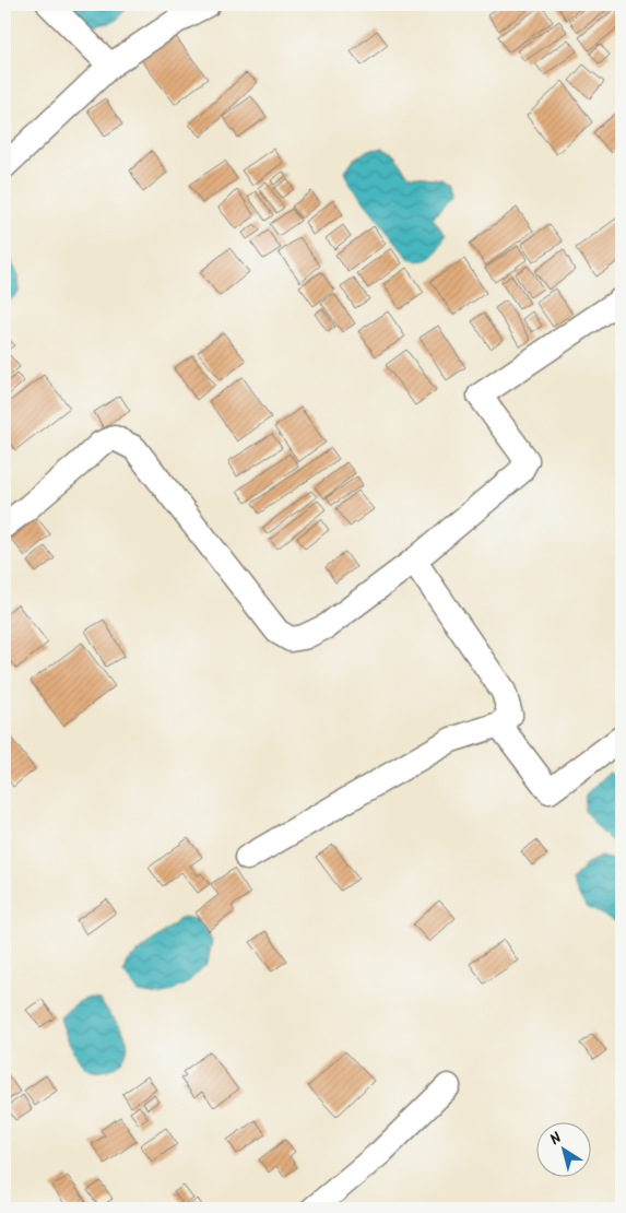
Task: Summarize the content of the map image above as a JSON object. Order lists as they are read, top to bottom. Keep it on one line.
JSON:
{"north":"top left"}
